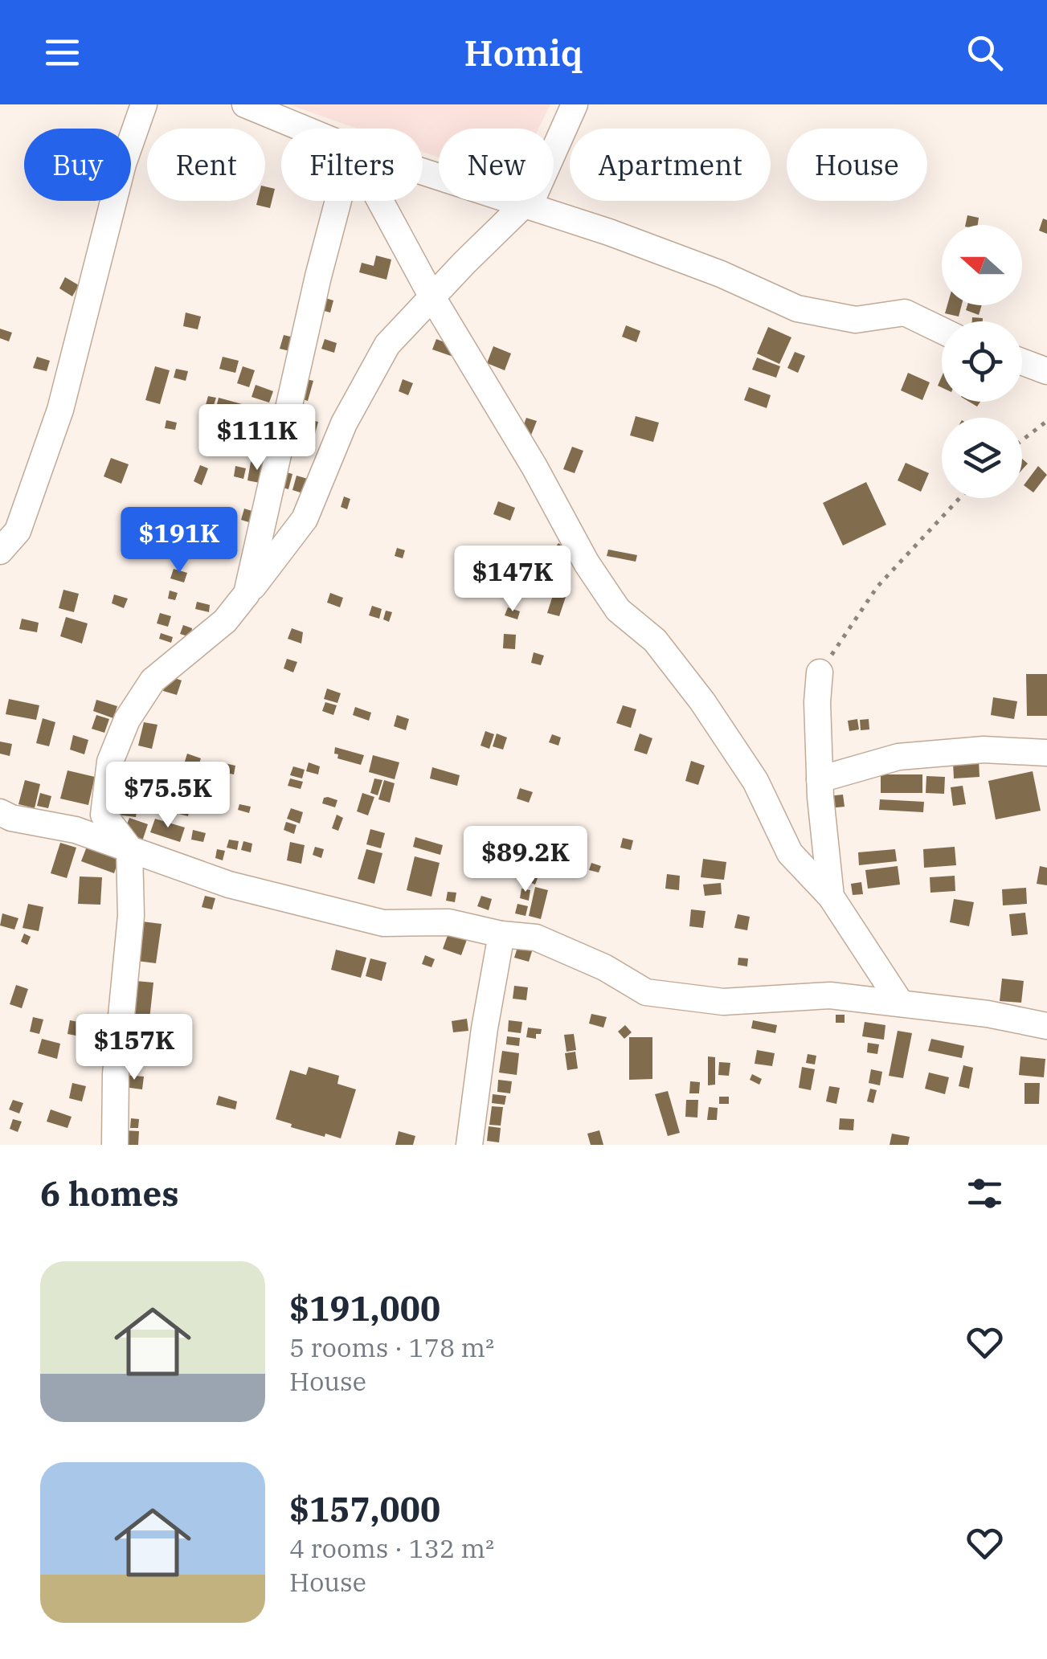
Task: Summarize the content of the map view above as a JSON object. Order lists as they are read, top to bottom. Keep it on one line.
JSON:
{"north":"left","page":{"header":"Homiq","chip":["Buy","Rent","Filters","New","Apartment","House"],"price":["$111K","$191K","$147K","$75.5K","$89.2K","$157K"],"heading":"6 homes","list":[{"name":"$191,000","note":"5 rooms · 178 m² · House"},{"name":"$157,000","note":"4 rooms · 132 m² · House"}]}}
